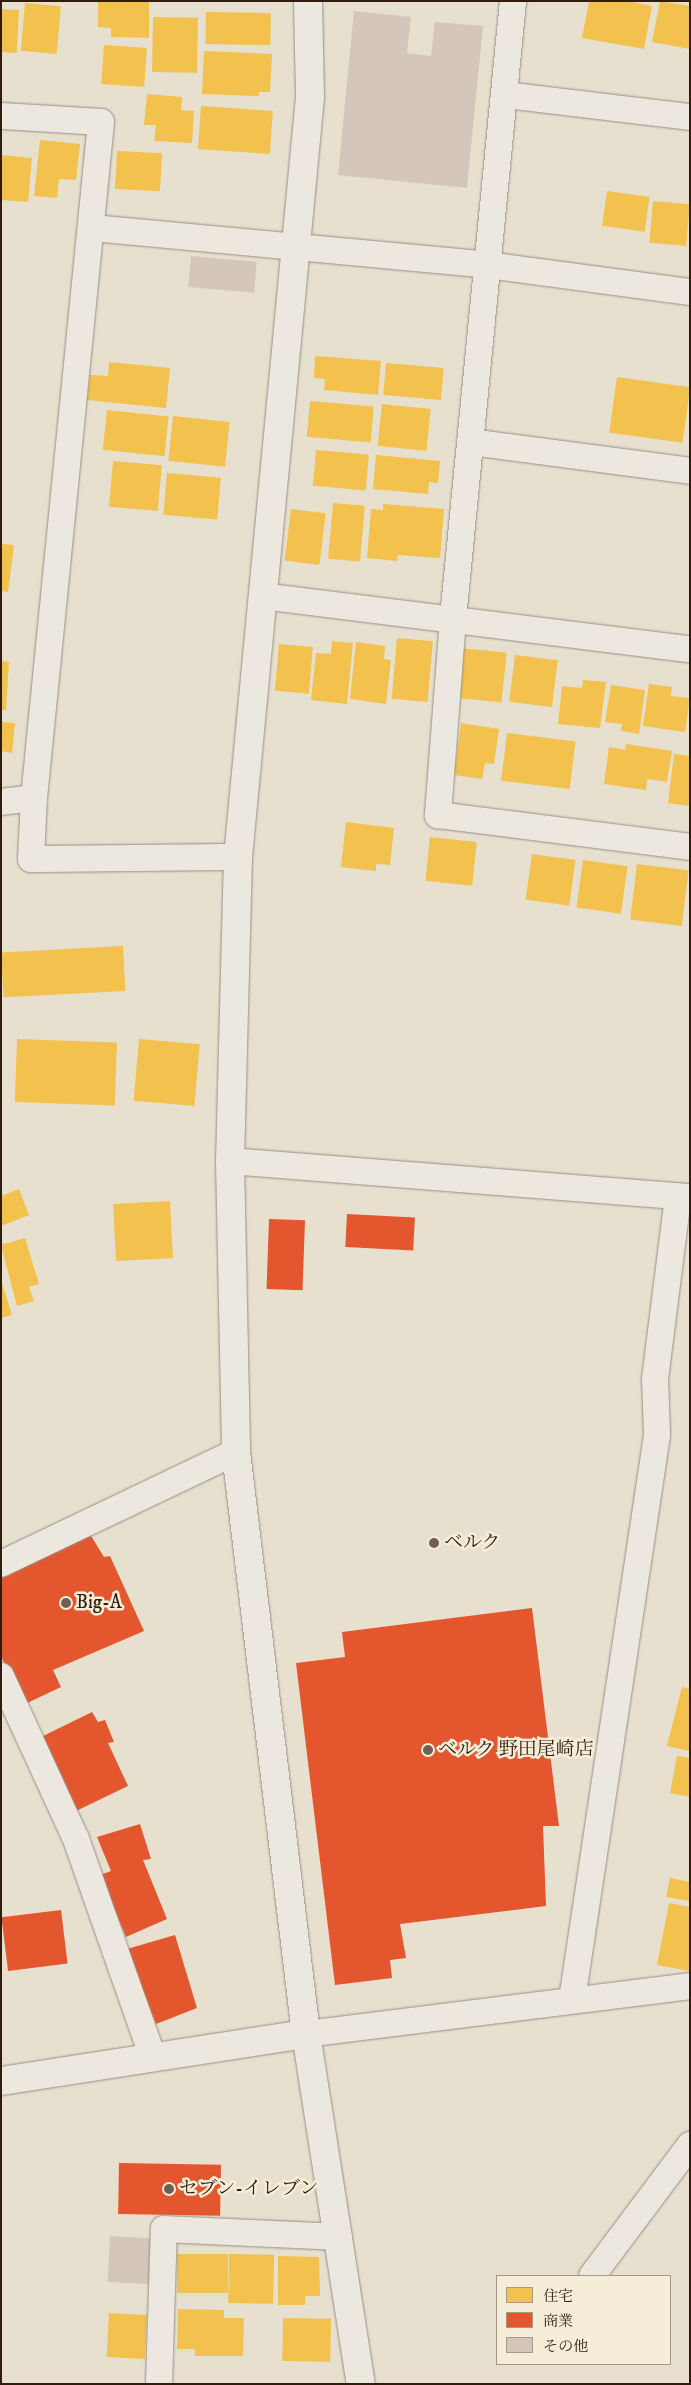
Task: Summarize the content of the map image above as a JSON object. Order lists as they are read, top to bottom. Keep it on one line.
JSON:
{"places":["ベルク","Big-A","ベルク 野田尾崎店","セブン-イレブン"],"legend":["住宅","商業","その他"]}
